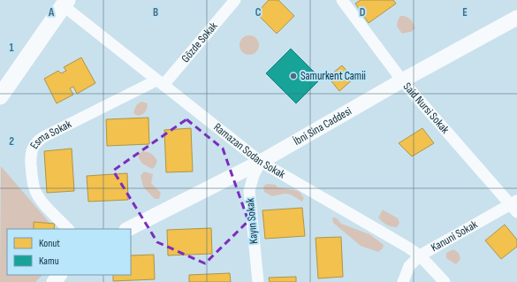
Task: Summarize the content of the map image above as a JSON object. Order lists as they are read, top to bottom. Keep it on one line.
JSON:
{"streets":{"street":["Gözde Sokak","Said Nursi Sokak","İbni Sina Caddesi","Esma Sokak","Ramazan Sodan Sokak","Kayın Sokak","Kanuni Sokak"]},"crossings":[["Gözde Sokak","Esma Sokak"],["Gözde Sokak","Ramazan Sodan Sokak"],["Said Nursi Sokak","İbni Sina Caddesi"],["Said Nursi Sokak","Kanuni Sokak"],["İbni Sina Caddesi","Ramazan Sodan Sokak"],["İbni Sina Caddesi","Kayın Sokak"],["Esma Sokak","Ramazan Sodan Sokak"],["Ramazan Sodan Sokak","Kayın Sokak"],["Ramazan Sodan Sokak","Kanuni Sokak"]],"places":["Samurkent Camii"],"legend":["Konut","Kamu"],"grid":{"columns":["A","B","C","D","E"],"rows":["1","2"]}}
